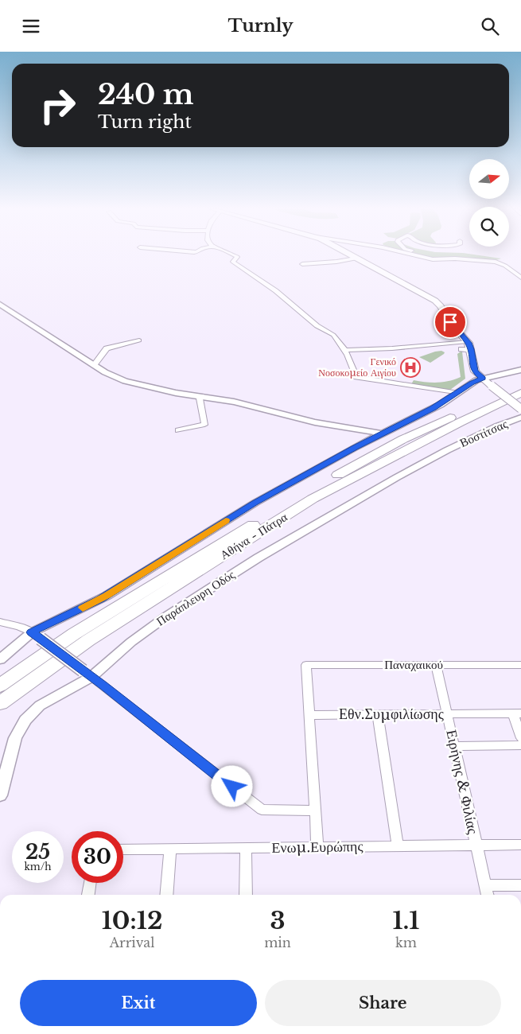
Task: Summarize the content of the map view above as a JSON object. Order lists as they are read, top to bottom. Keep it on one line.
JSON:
{"streets":{"highway":["Αθήνα - Πάτρα"],"street":["Βοστίτσας","Παράπλευρη Οδός","Παναχαικού","Εθν.Συμφιλίωσης","Ειρήνης & Φιλίας","Ενωμ.Ευρώπης"]},"crossings":[["Βοστίτσας","Παράπλευρη Οδός"],["Παναχαικού","Εθν.Συμφιλίωσης"],["Παναχαικού","Ειρήνης & Φιλίας"],["Εθν.Συμφιλίωσης","Ειρήνης & Φιλίας"],["Ειρήνης & Φιλίας","Ενωμ.Ευρώπης"]],"places":{"hospital":["Γενικό Νοσοκομείο Αιγίου"]},"north":"right","page":{"header":"Turnly","turn":["240 m","Turn right"],"speed":"25 km/h","limit":"30","eta":["10:12","Arrival","3","min","1.1","km"],"buttons":["Exit","Share"]}}
